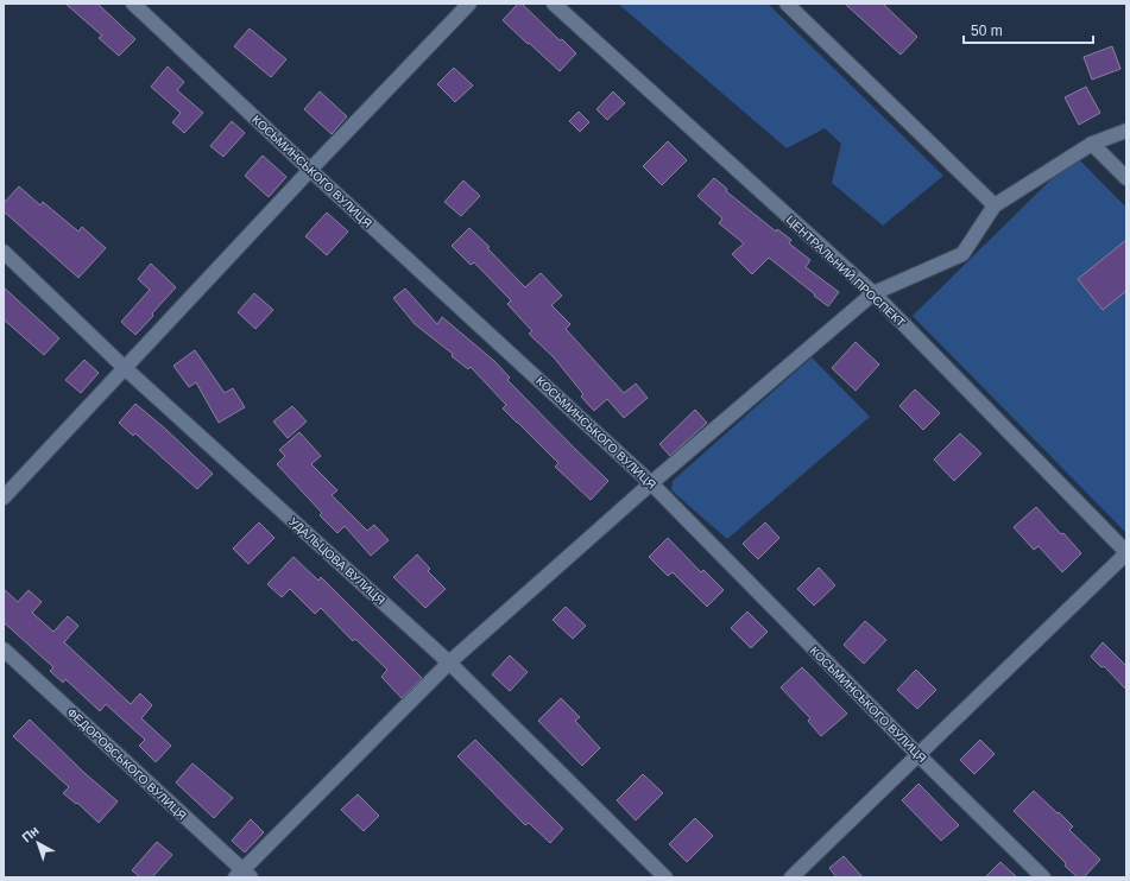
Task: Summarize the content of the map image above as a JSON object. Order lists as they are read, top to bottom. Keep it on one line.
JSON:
{"streets":{"street":["КОСЬМИНСЬКОГО ВУЛИЦЯ","ЦЕНТРАЛЬНИЙ ПРОСПЕКТ","УДАЛЬЦОВА ВУЛИЦЯ","ФЕДОРОВСЬКОГО ВУЛИЦЯ"]},"scale_bar":"50 m","north":"top left"}
